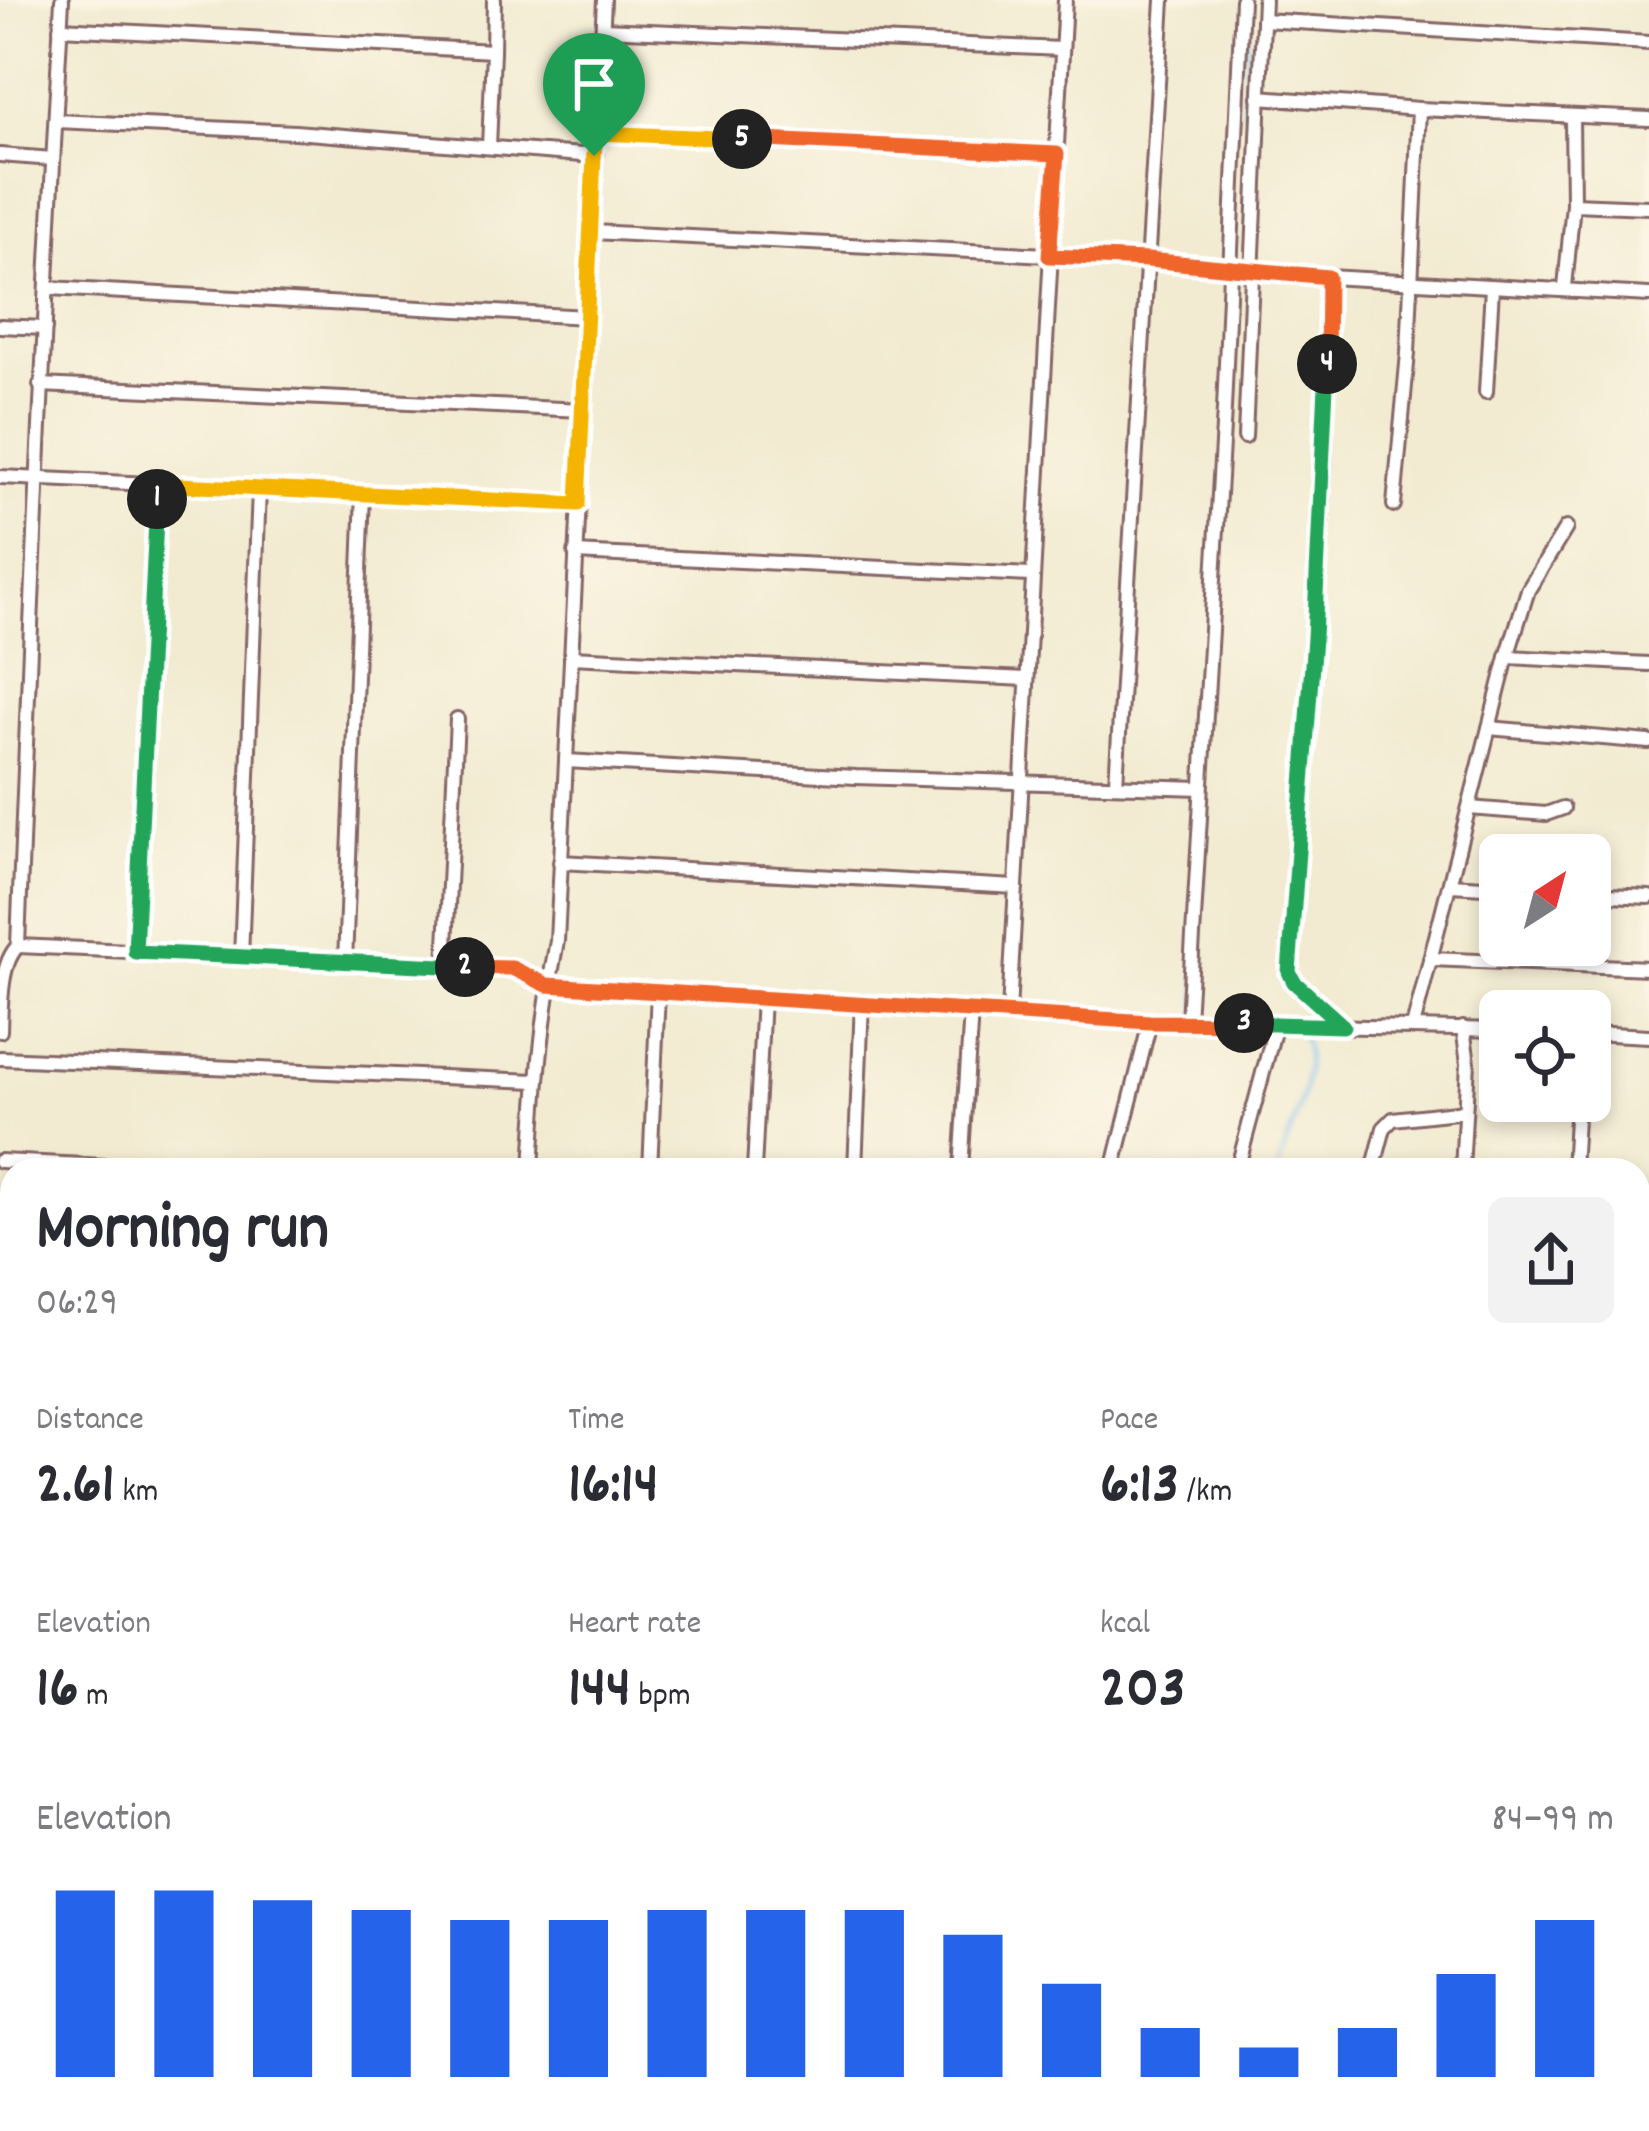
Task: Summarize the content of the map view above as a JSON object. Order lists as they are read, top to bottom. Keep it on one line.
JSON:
{"north":"top right","page":{"pins":["5","4","1","2","3"],"heading":["Morning run","06:29"],"stats":[["Distance","2.61 km"],["Time","16:14"],["Pace","6:13 /km"],["Elevation","16 m"],["Heart rate","144 bpm"],["kcal","203"]],"chart":["Elevation","84–99 m"]}}
